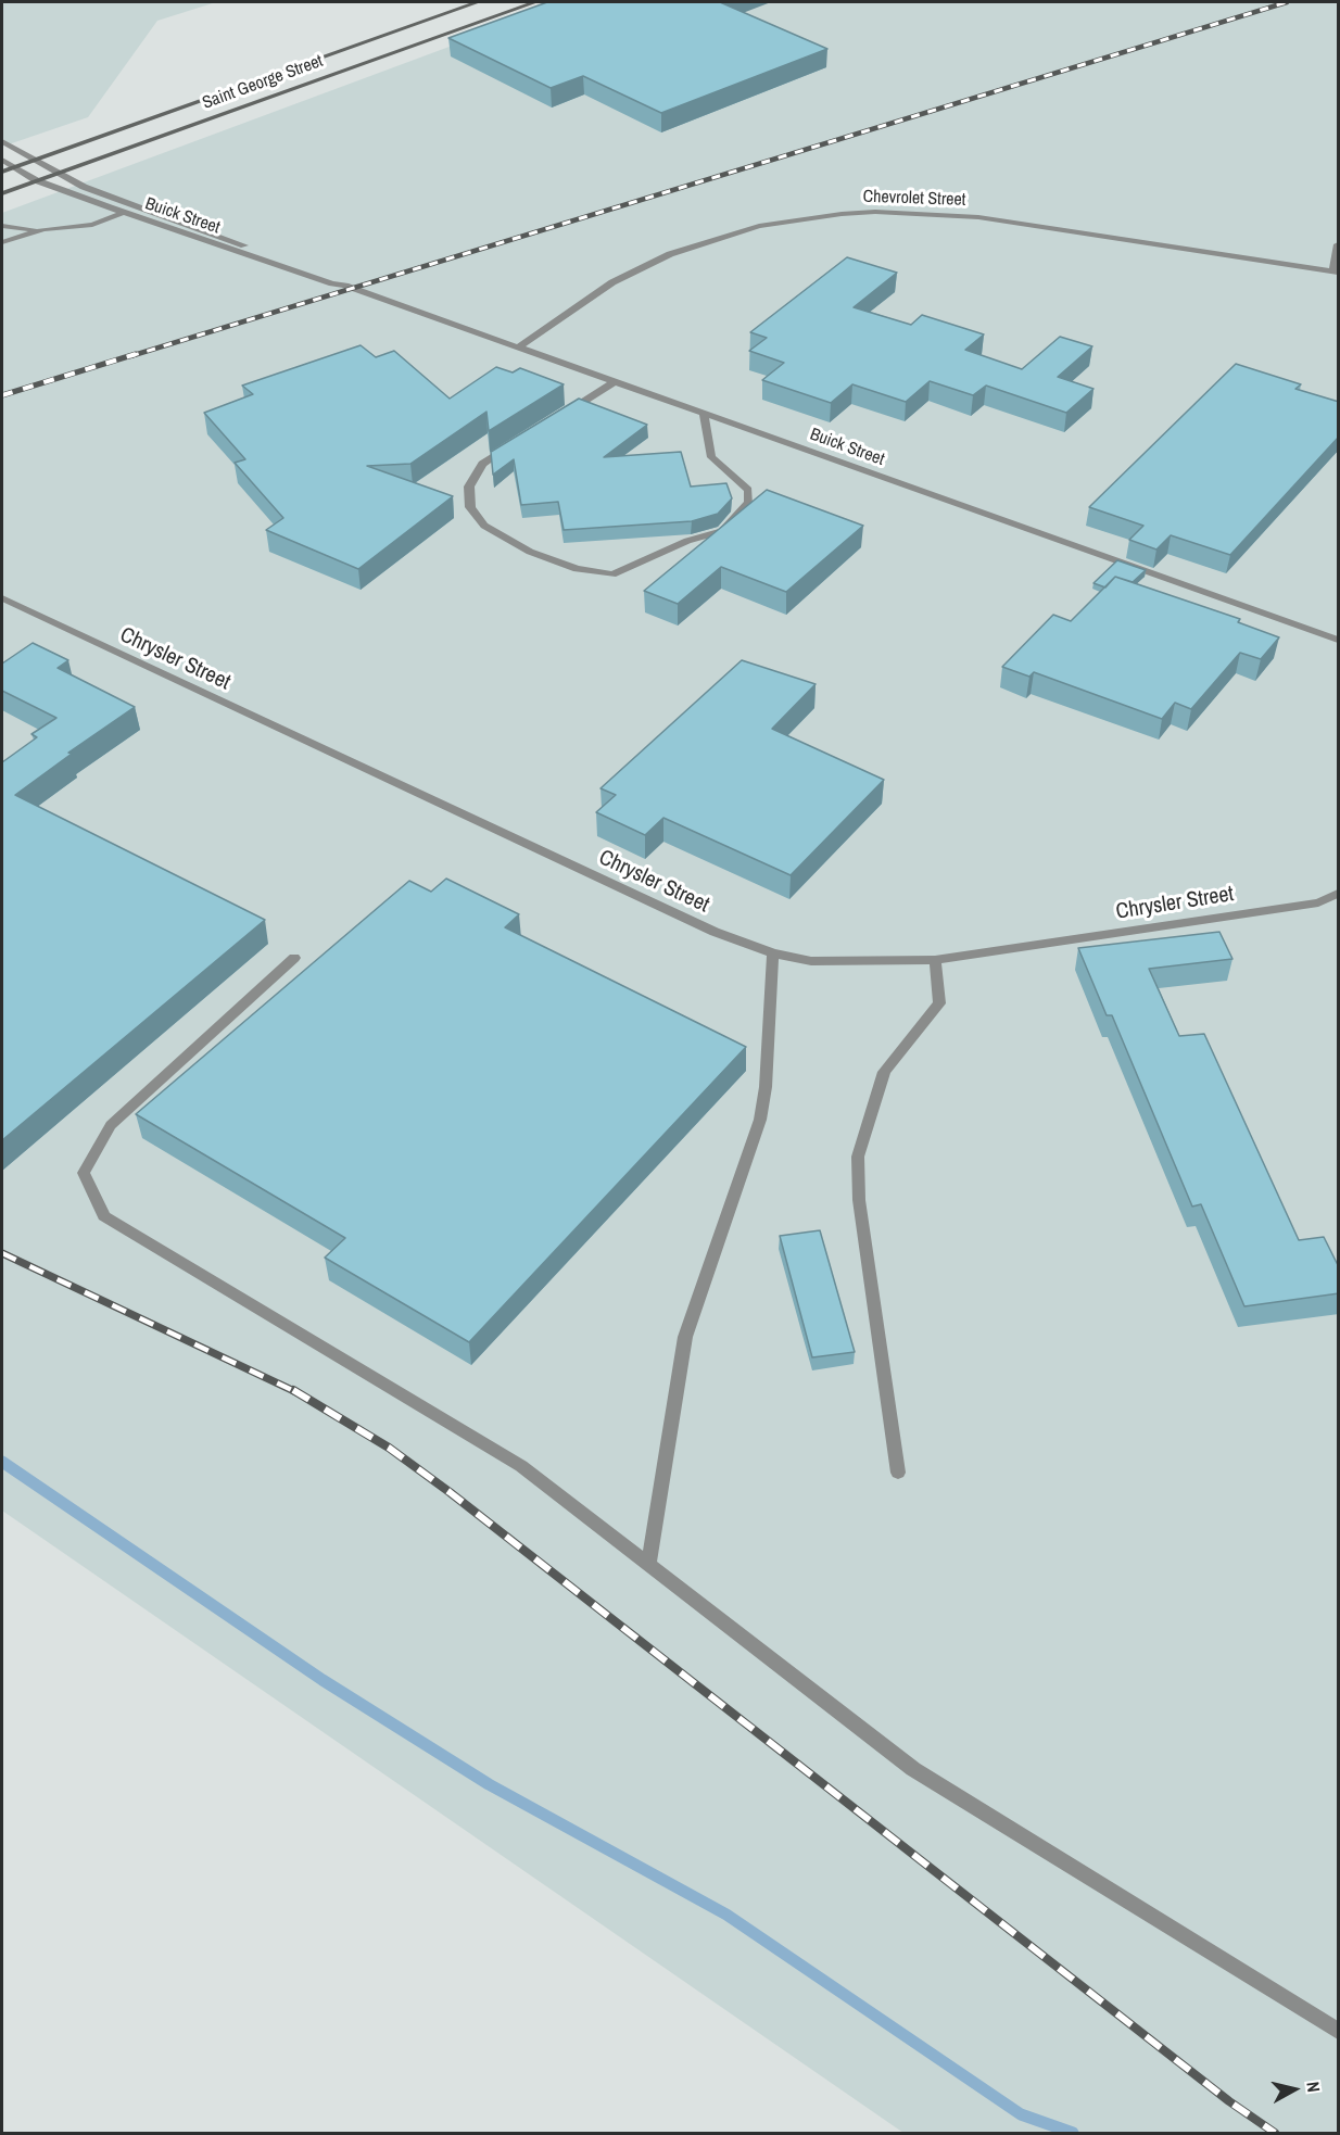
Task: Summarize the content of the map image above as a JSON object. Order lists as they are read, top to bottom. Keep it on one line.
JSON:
{"streets":{"main road":["Saint George Street"],"lane":["Chevrolet Street","Buick Street","Chrysler Street"]},"crossings":[["Saint George Street","Buick Street"],["Chevrolet Street","Buick Street"]],"north":"right"}
